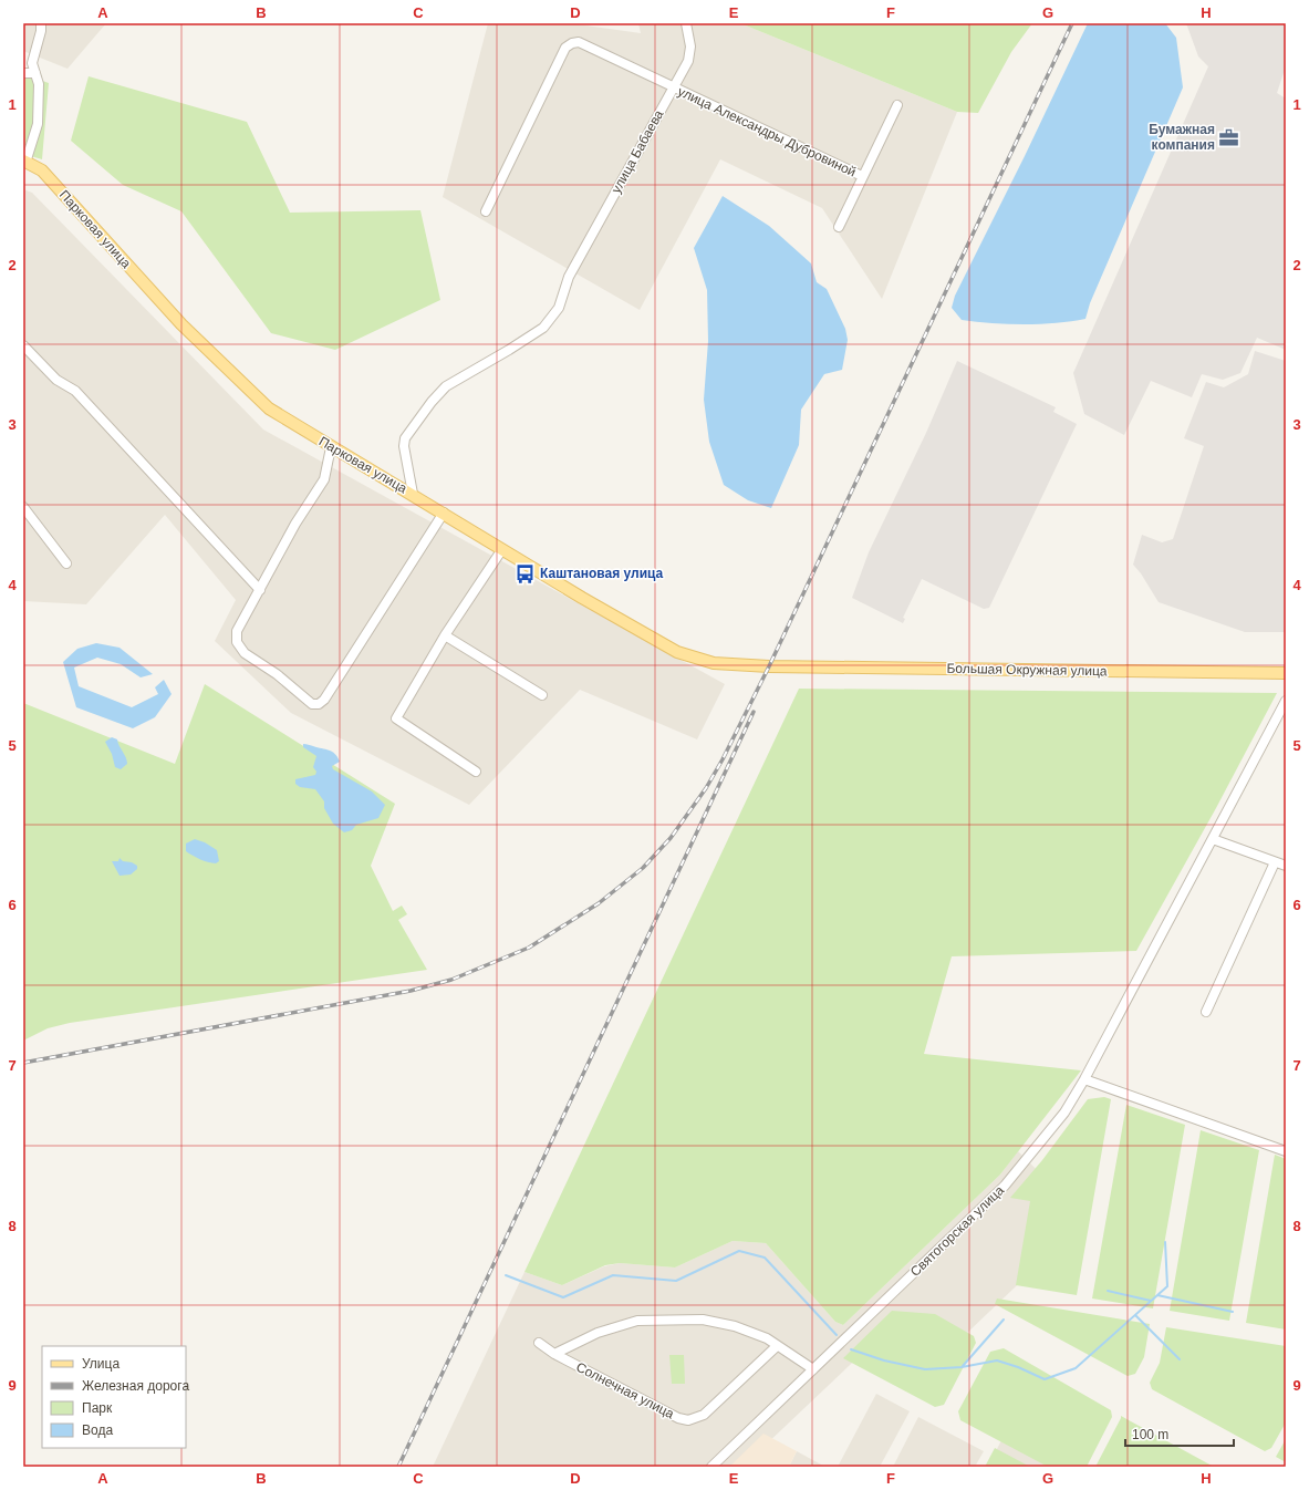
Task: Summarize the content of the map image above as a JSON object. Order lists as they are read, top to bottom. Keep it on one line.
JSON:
{"streets":{"main road":["Парковая улица","Большая Окружная улица"],"street":["улица Александры Дубровиной","улица Бабаева","Святогорская улица","Солнечная улица"]},"crossings":[["улица Александры Дубровиной","улица Бабаева"],["улица Бабаева","Парковая улица"],["Парковая улица","Большая Окружная улица"],["Святогорская улица","Солнечная улица"]],"places":{"office":["Бумажная компания"],"bus stop":["Каштановая улица"]},"legend":["Улица","Железная дорога","Парк","Вода"],"scale_bar":"100 m","grid":{"columns":["A","B","C","D","E","F","G","H"],"rows":["1","2","3","4","5","6","7","8","9"]}}
